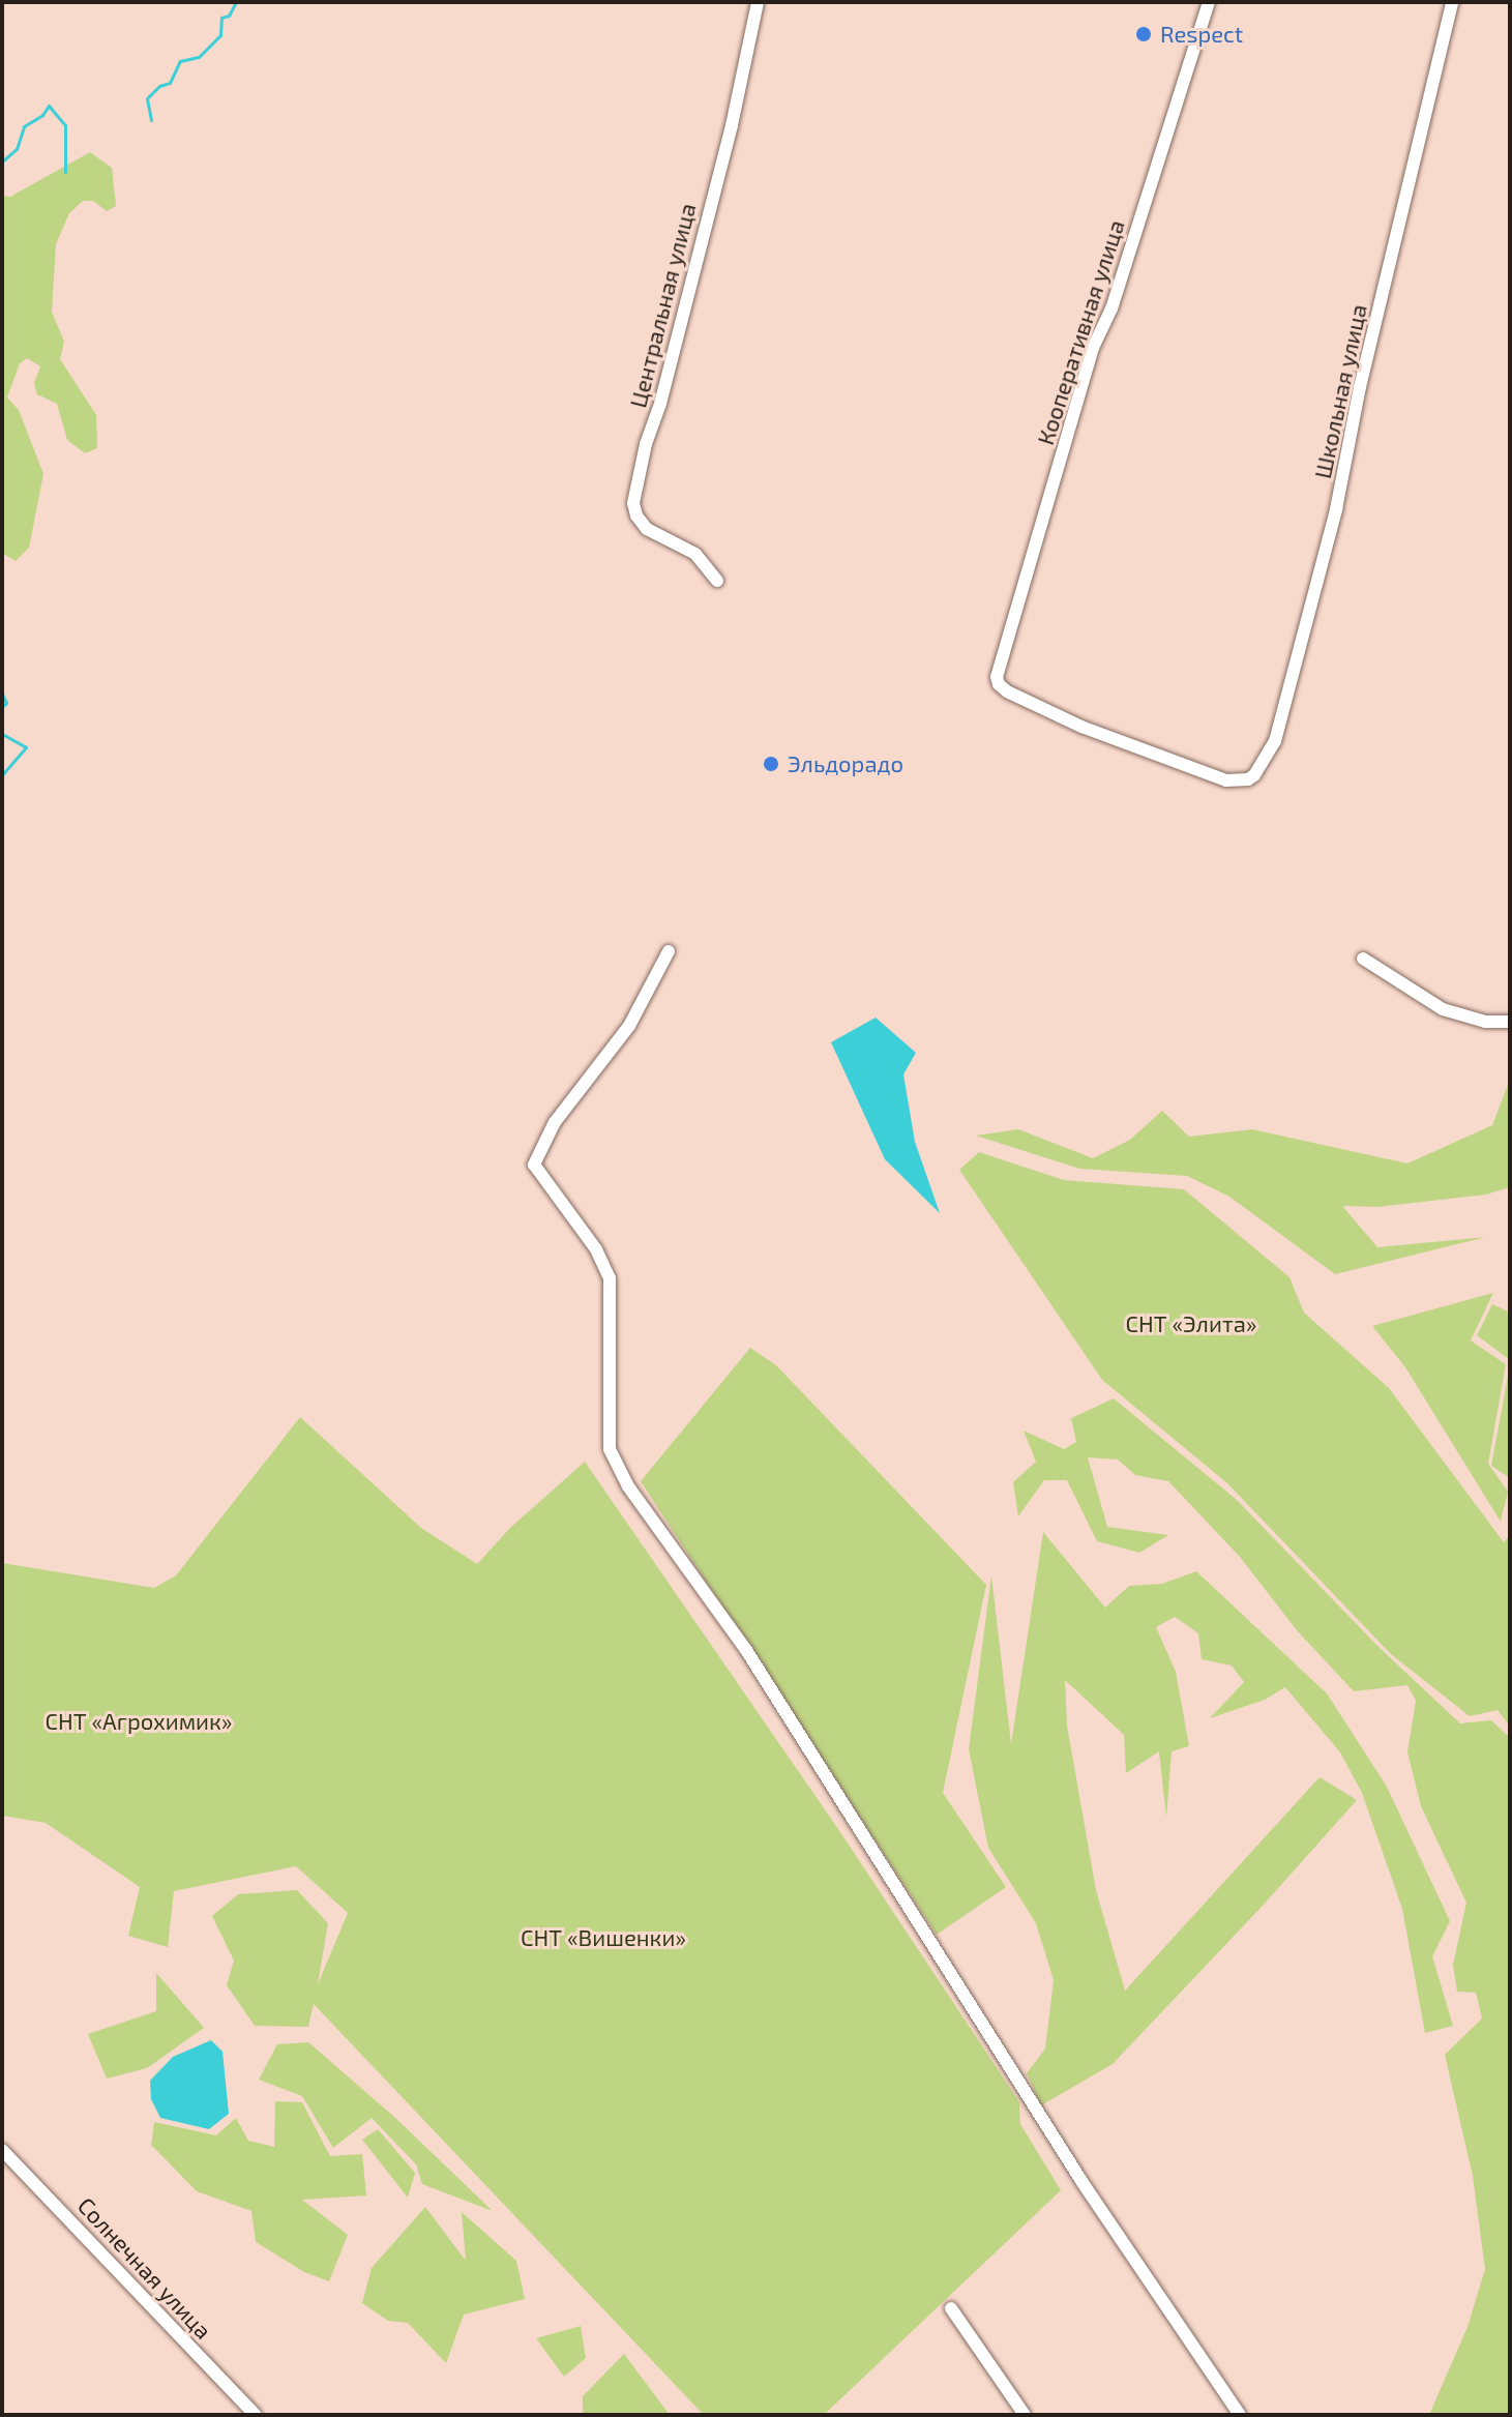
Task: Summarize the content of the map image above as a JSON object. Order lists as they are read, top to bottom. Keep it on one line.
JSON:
{"streets":{"street":["Центральная улица","Кооперативная улица","Школьная улица","Солнечная улица"]},"crossings":[["Кооперативная улица","Школьная улица"]],"parks":["СНТ «Элита»","СНТ «Агрохимик»","СНТ «Вишенки»"],"places":["Respect","Эльдорадо"]}
